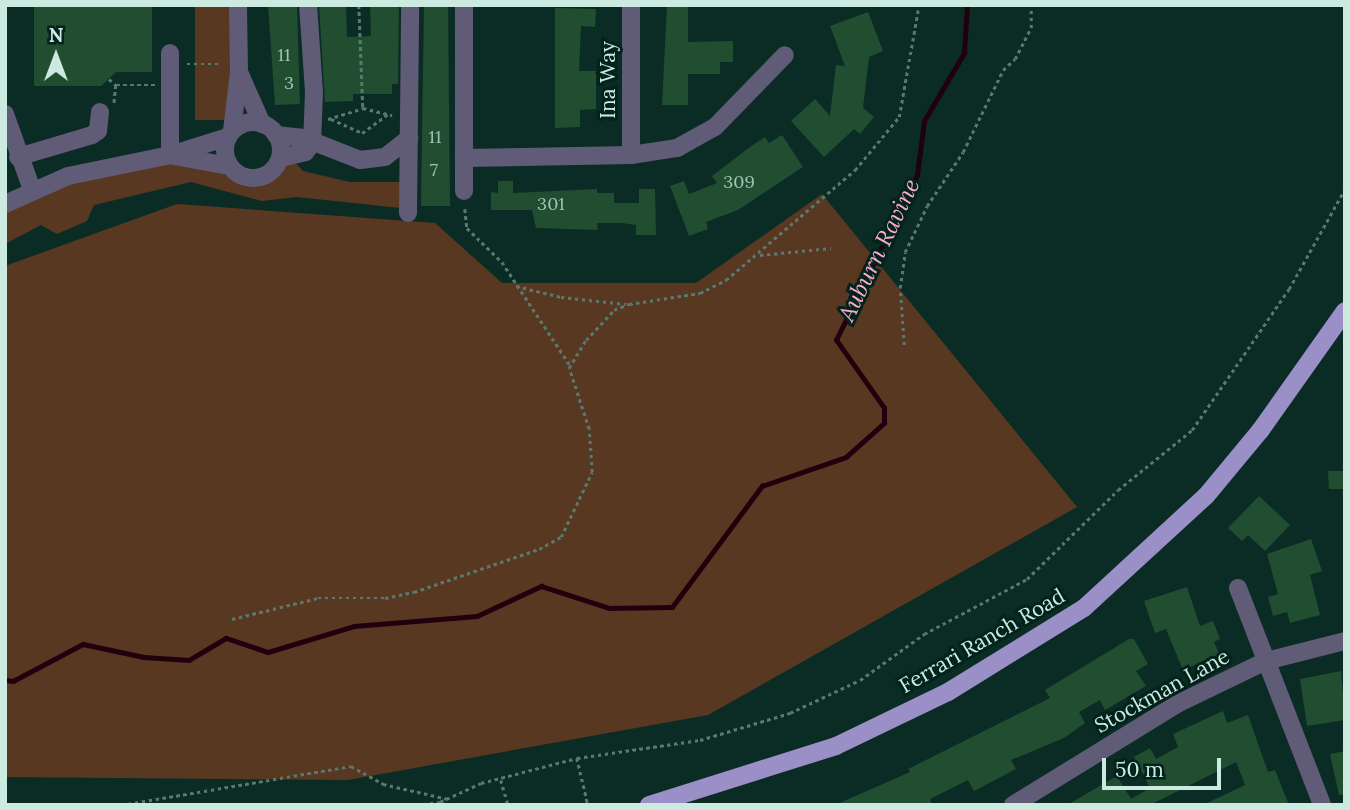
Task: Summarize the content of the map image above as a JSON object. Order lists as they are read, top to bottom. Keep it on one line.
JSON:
{"streets":{"main road":["Ferrari Ranch Road"],"street":["Ina Way","Stockman Lane"]},"water":["Auburn Ravine"],"house_numbers":["11","3","11","7","309","301"],"scale_bar":"50 m","north":"top"}
